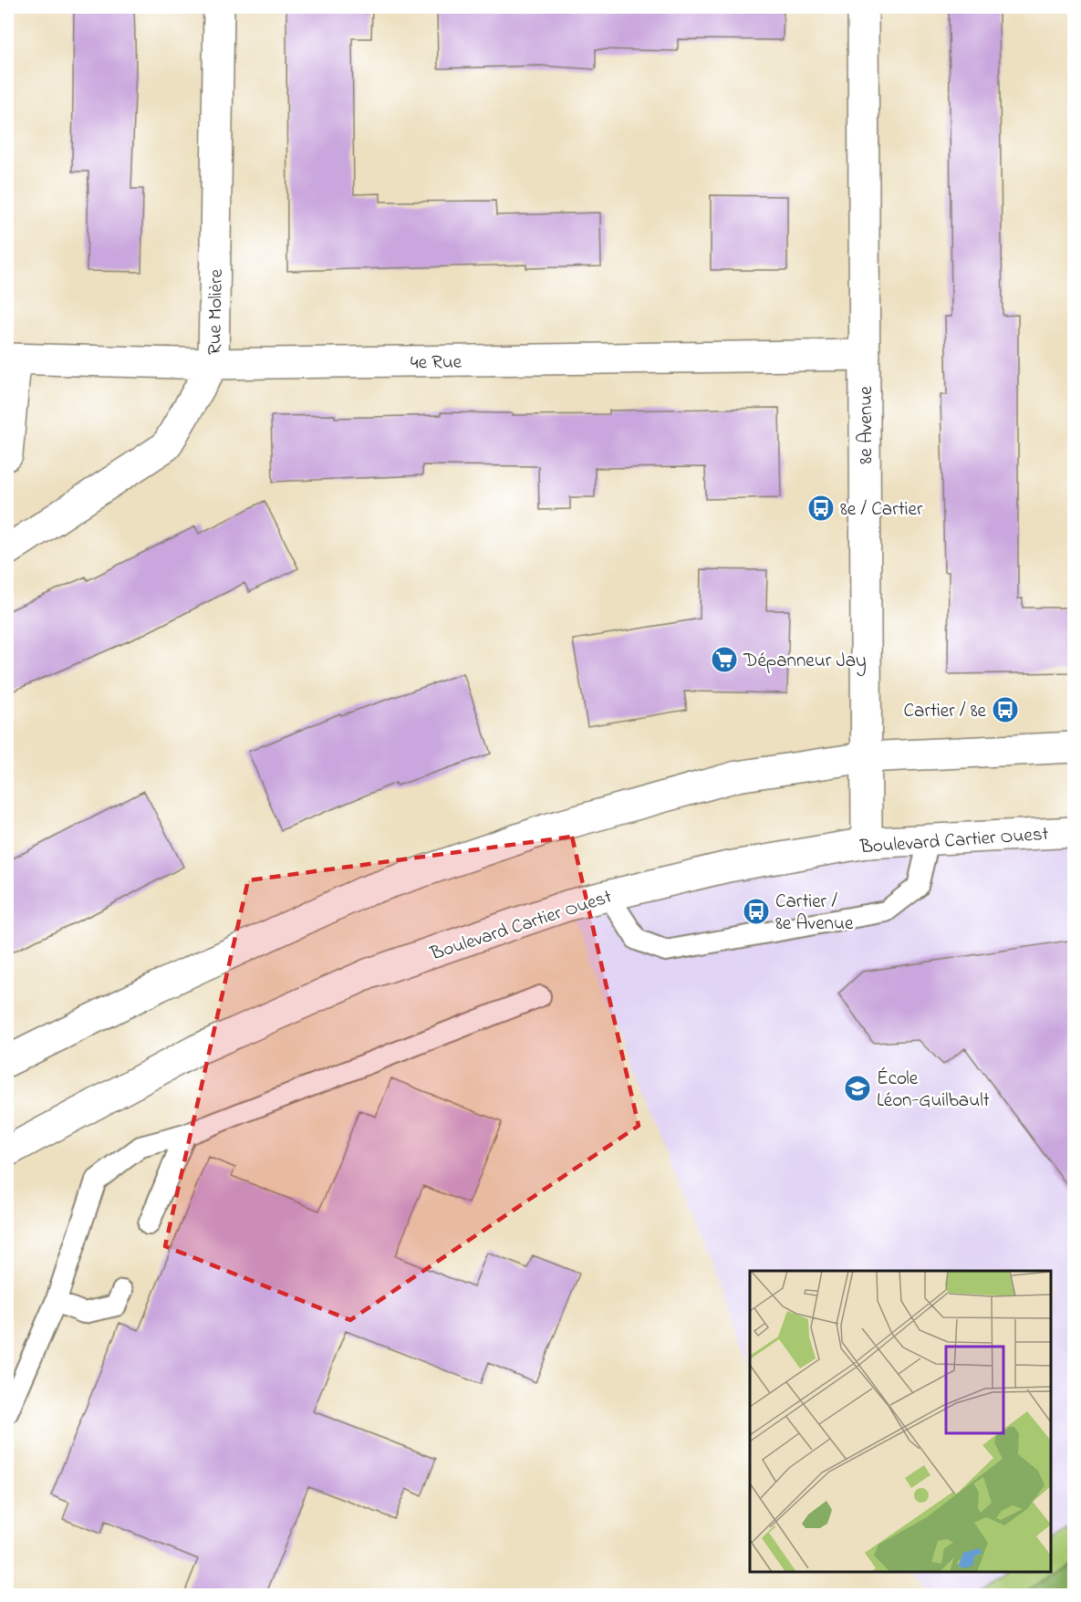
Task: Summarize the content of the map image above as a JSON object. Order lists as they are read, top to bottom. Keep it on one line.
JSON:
{"streets":{"street":["Rue Molière","4e Rue","8e Avenue","Boulevard Cartier Ouest"]},"crossings":[["Rue Molière","4e Rue"],["4e Rue","8e Avenue"],["8e Avenue","Boulevard Cartier Ouest"]],"places":{"bus stop":["8e / Cartier","Cartier / 8e","Cartier / 8e Avenue"],"supermarket":["Dépanneur Jay"],"school or university":["École Léon-Guilbault"]}}
